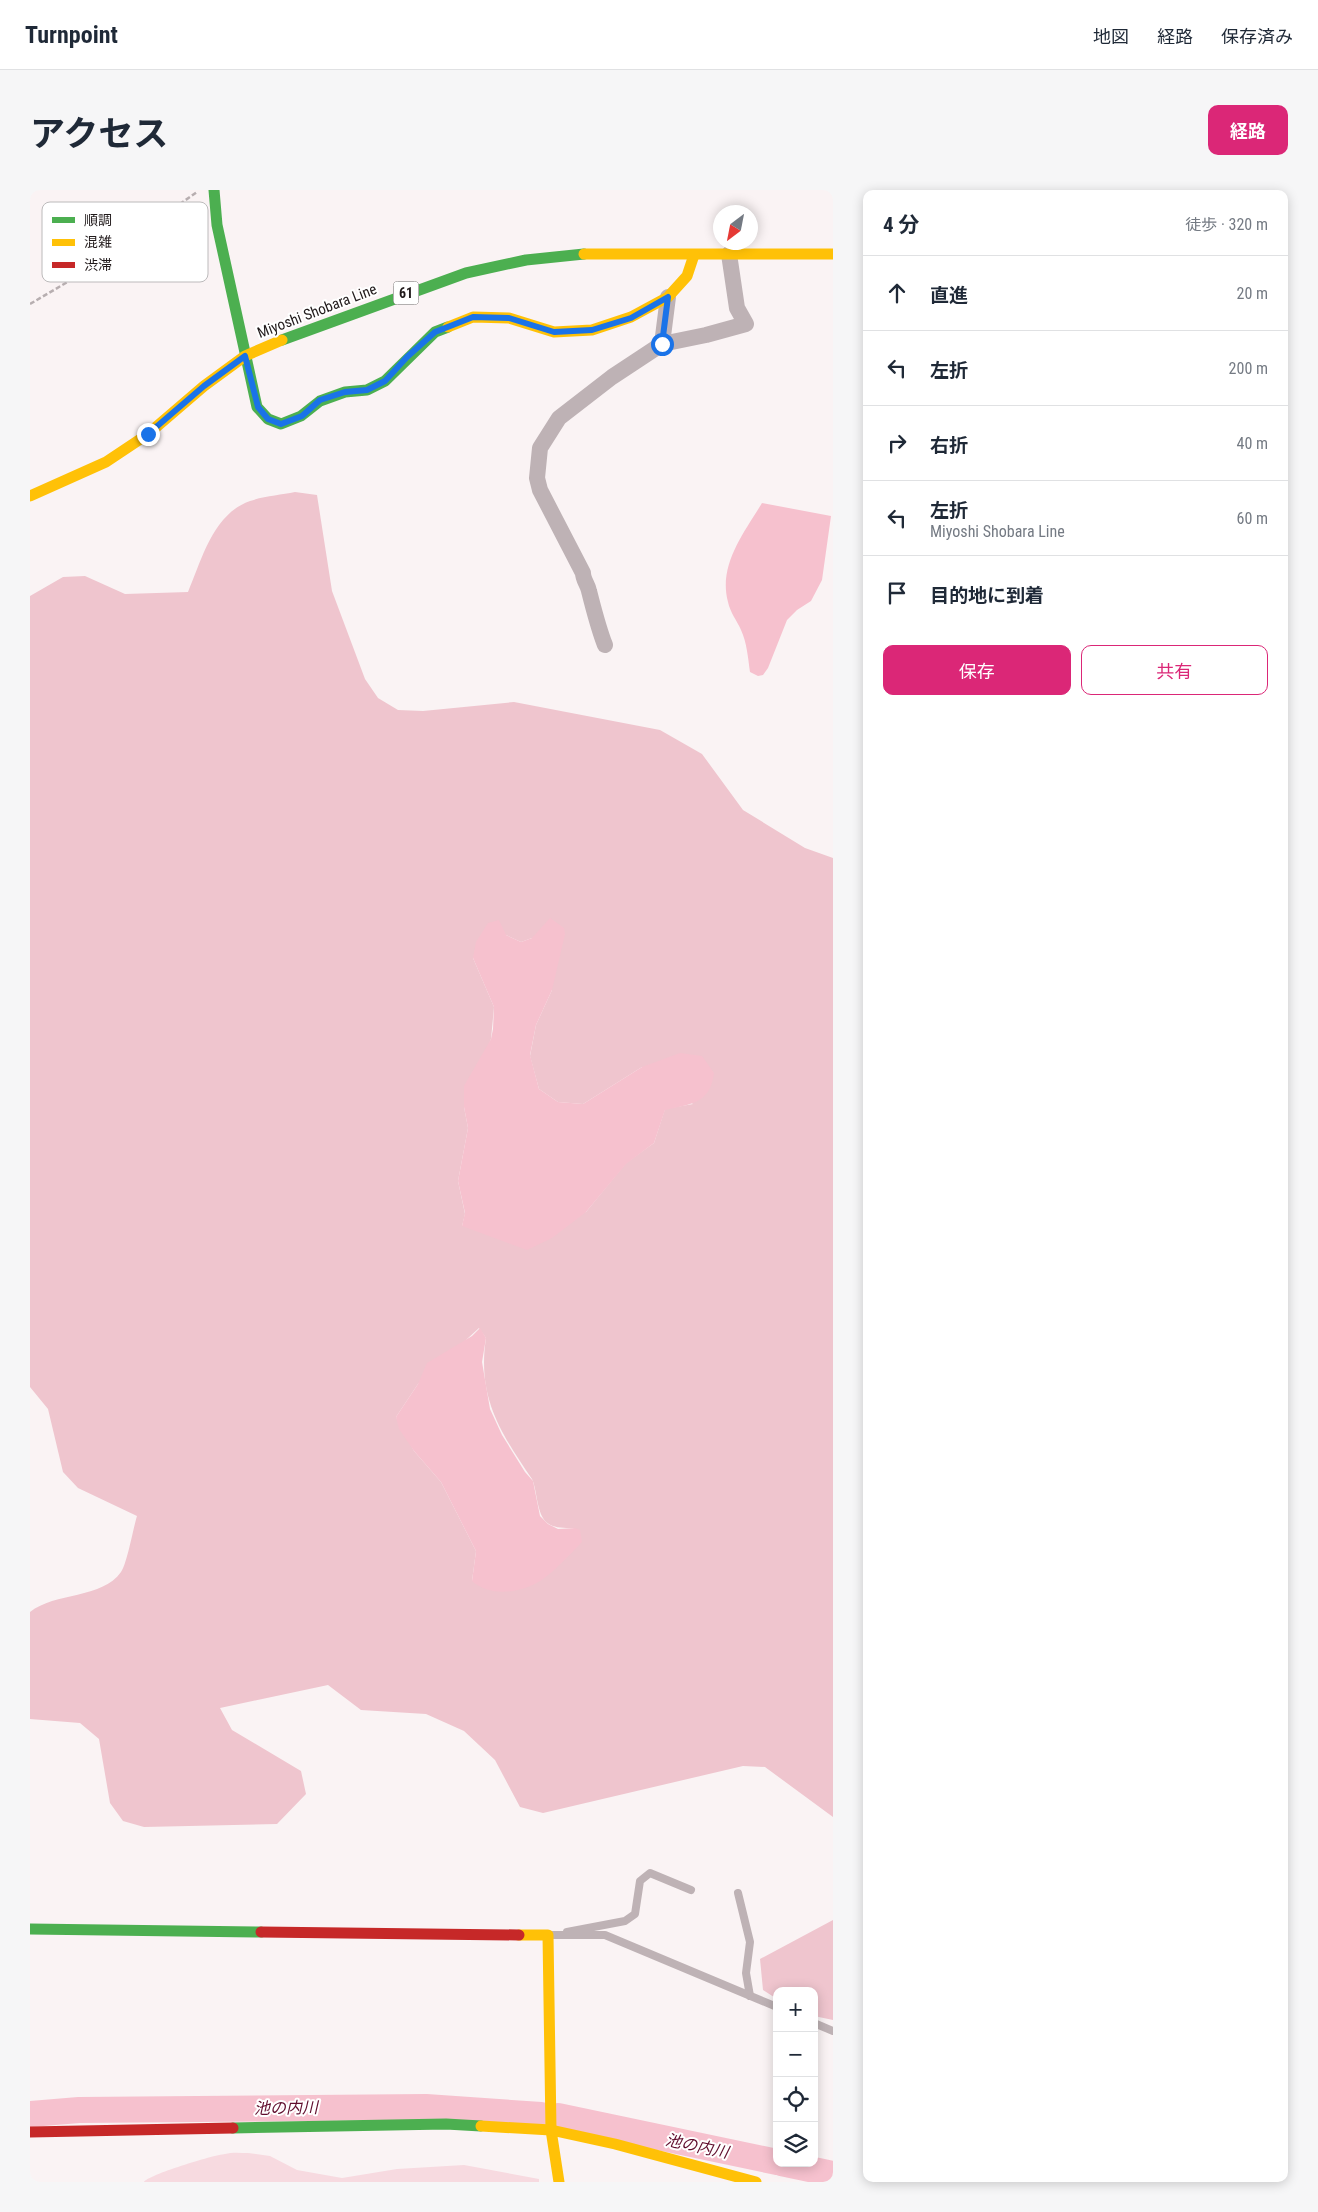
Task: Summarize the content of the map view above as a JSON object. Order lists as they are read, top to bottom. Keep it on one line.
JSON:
{"streets":{"street":["61","Miyoshi Shobara Line"]},"water":["池の内川"],"legend":["順調","混雑","渋滞"],"north":"bottom left","page":{"header":"Turnpoint","nav":["地図","経路","保存済み"],"title":"アクセス","buttons":["経路",["保存","共有"]],"heading":["4 分","徒歩 · 320 m"],"list":[["直進","20 m"],["左折","200 m"],["右折","40 m"],["左折","Miyoshi Shobara Line","60 m"],"目的地に到着"],"map_buttons":["+","−"]}}
